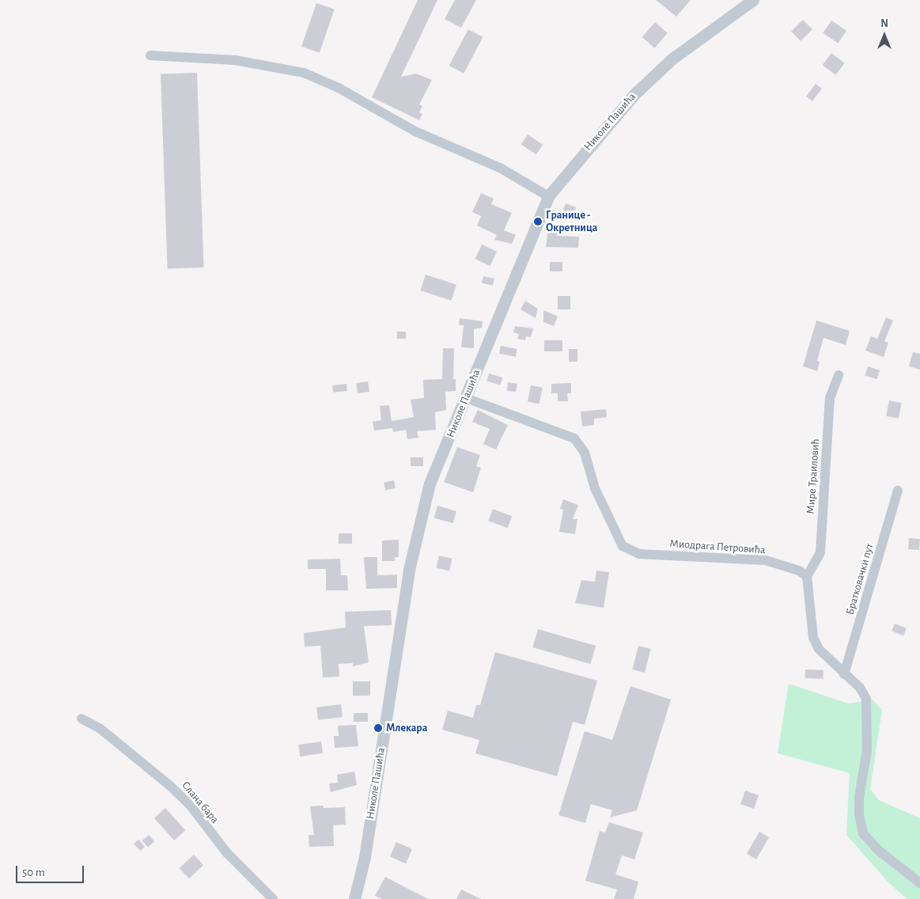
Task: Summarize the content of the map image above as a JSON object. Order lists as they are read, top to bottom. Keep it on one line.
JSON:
{"streets":{"street":["Николе Пашића","Мире Траиловић","Миодрага Петровића","Братковачки пут","Слана бара"]},"crossings":[["Николе Пашића","Миодрага Петровића"],["Мире Траиловић","Миодрага Петровића"]],"places":["Границе - Окретница","Млекара"],"scale_bar":"50 m","north":"top"}
